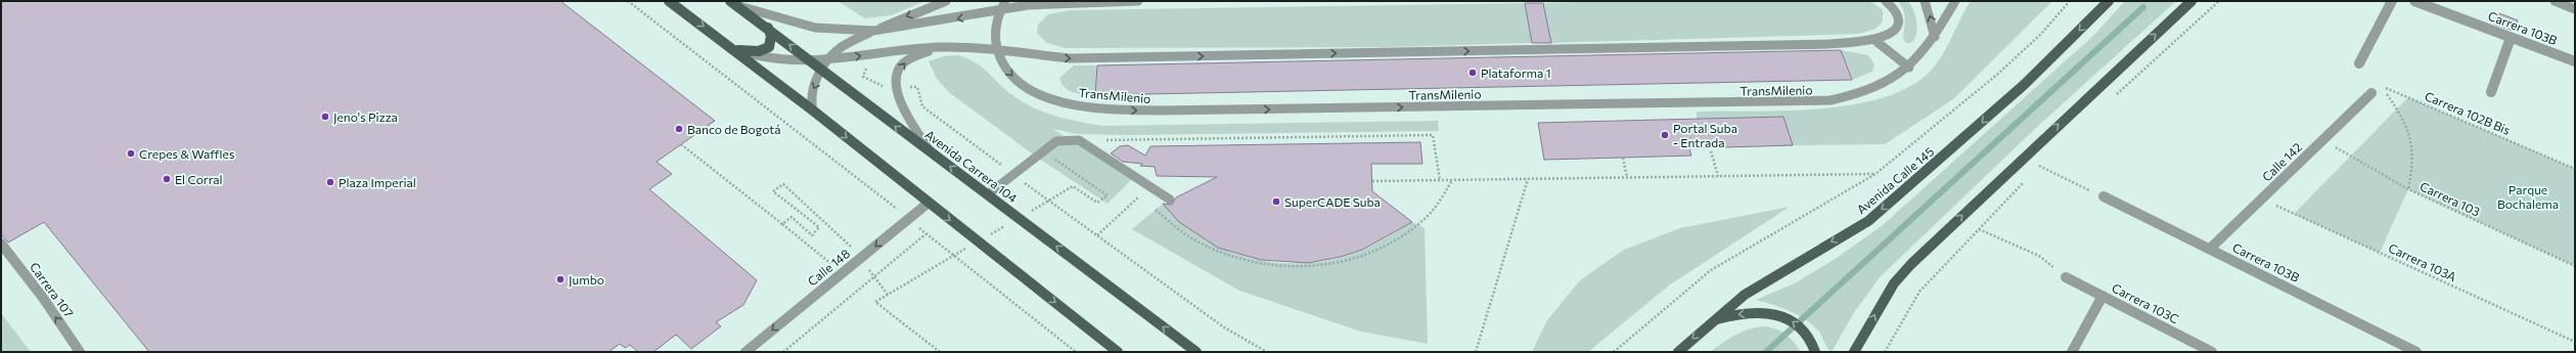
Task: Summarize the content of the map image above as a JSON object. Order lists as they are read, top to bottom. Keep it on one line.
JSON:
{"streets":{"main road":["Avenida Carrera 104","Avenida Calle 145"],"street":["Carrera 103B","Calle 142","Calle 148","Carrera 107","Carrera 103C"],"lane":["TransMilenio"],"path":["Carrera 102B Bis","Carrera 103","Carrera 103A"]},"crossings":[["Carrera 103B","Calle 142"],["Carrera 102B Bis","Carrera 103"],["Calle 142","Carrera 103"],["Calle 142","Carrera 103A"]],"one_way":["Calle 148","Carrera 107"],"parks":["Parque Bochalema"],"places":["Plataforma 1","Jeno's Pizza","Banco de Bogotá","Portal Suba - Entrada","Crepes & Waffles","El Corral","Plaza Imperial","SuperCADE Suba","Jumbo"]}
